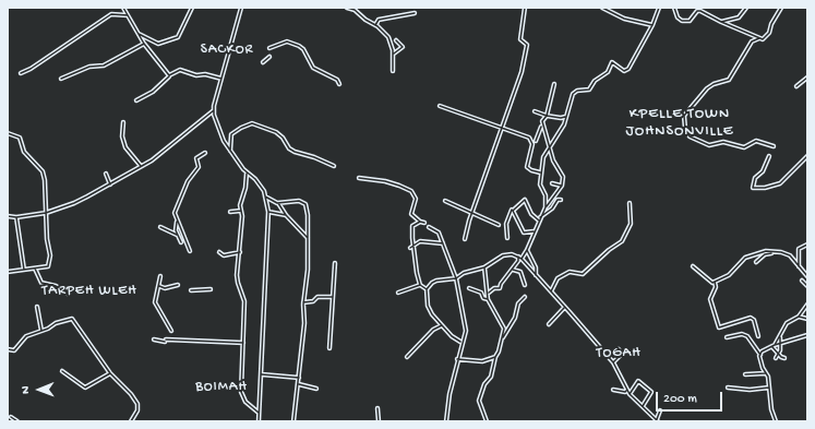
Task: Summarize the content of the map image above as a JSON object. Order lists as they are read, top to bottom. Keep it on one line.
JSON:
{"districts":["SACKOR","KPELLE TOWN JOHNSONVILLE","TARPEH WLEH","TOGAH","BOIMAH"],"scale_bar":"200 m","north":"left"}
